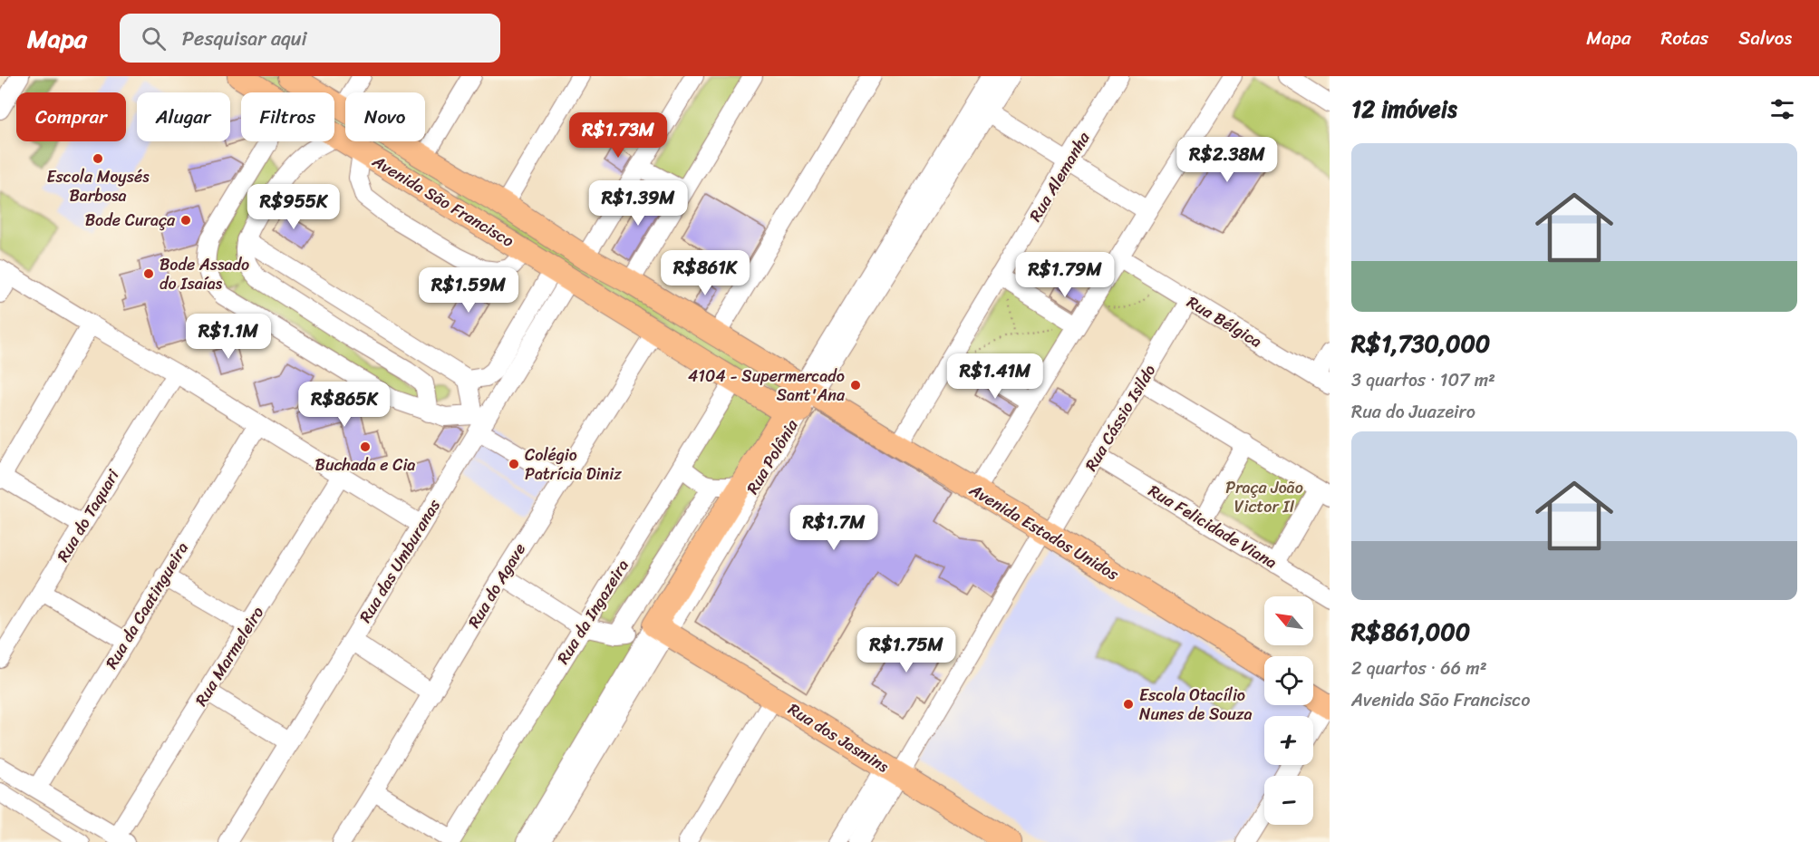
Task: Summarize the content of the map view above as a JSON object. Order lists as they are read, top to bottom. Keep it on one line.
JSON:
{"streets":{"main road":["Avenida São Francisco","Rua Polônia","Avenida Estados Unidos","Rua dos Jasmins"],"street":["Rua Alemanha","Rua Bélgica","Rua Cássio Isildo","Rua do Taquari","Rua Felicidade Viana","Rua das Umburanas","Rua do Agave","Rua da Caatingueira","Rua da Ingazeira","Rua Marmeleiro"]},"crossings":[["Rua Alemanha","Avenida Estados Unidos"],["Avenida São Francisco","Rua Polônia"],["Avenida São Francisco","Avenida Estados Unidos"],["Avenida São Francisco","Rua das Umburanas"],["Avenida São Francisco","Rua do Agave"],["Avenida São Francisco","Rua da Ingazeira"],["Rua Bélgica","Rua Cássio Isildo"],["Rua Cássio Isildo","Rua Felicidade Viana"],["Rua Cássio Isildo","Avenida Estados Unidos"],["Rua Cássio Isildo","Rua dos Jasmins"],["Rua Polônia","Avenida Estados Unidos"],["Rua Polônia","Rua dos Jasmins"]],"parks":["Praça João Victor II"],"places":["Escola Moysés Barbosa","Bode Curaça","Bode Assado do Isaías","4104 - Supermercado Sant'Ana","Buchada e Cia","Colégio Patrícia Diniz","Escola Otacílio Nunes de Souza"],"north":"top left","page":{"header":"Mapa","search":"Pesquisar aqui","nav":["Mapa","Rotas","Salvos"],"heading":"12 imóveis","chip":["Comprar","Alugar","Filtros","Novo"],"price":["R$1.73M","R$2.38M","R$1.39M","R$955K","R$861K","R$1.79M","R$1.59M","R$1.1M","R$1.41M","R$865K","R$1.7M","R$1.75M"],"list":[{"name":"R$1,730,000","note":"3 quartos · 107 m² · Rua do Juazeiro"},{"name":"R$861,000","note":"2 quartos · 66 m² · Avenida São Francisco"}],"map_buttons":["+","−"]}}
